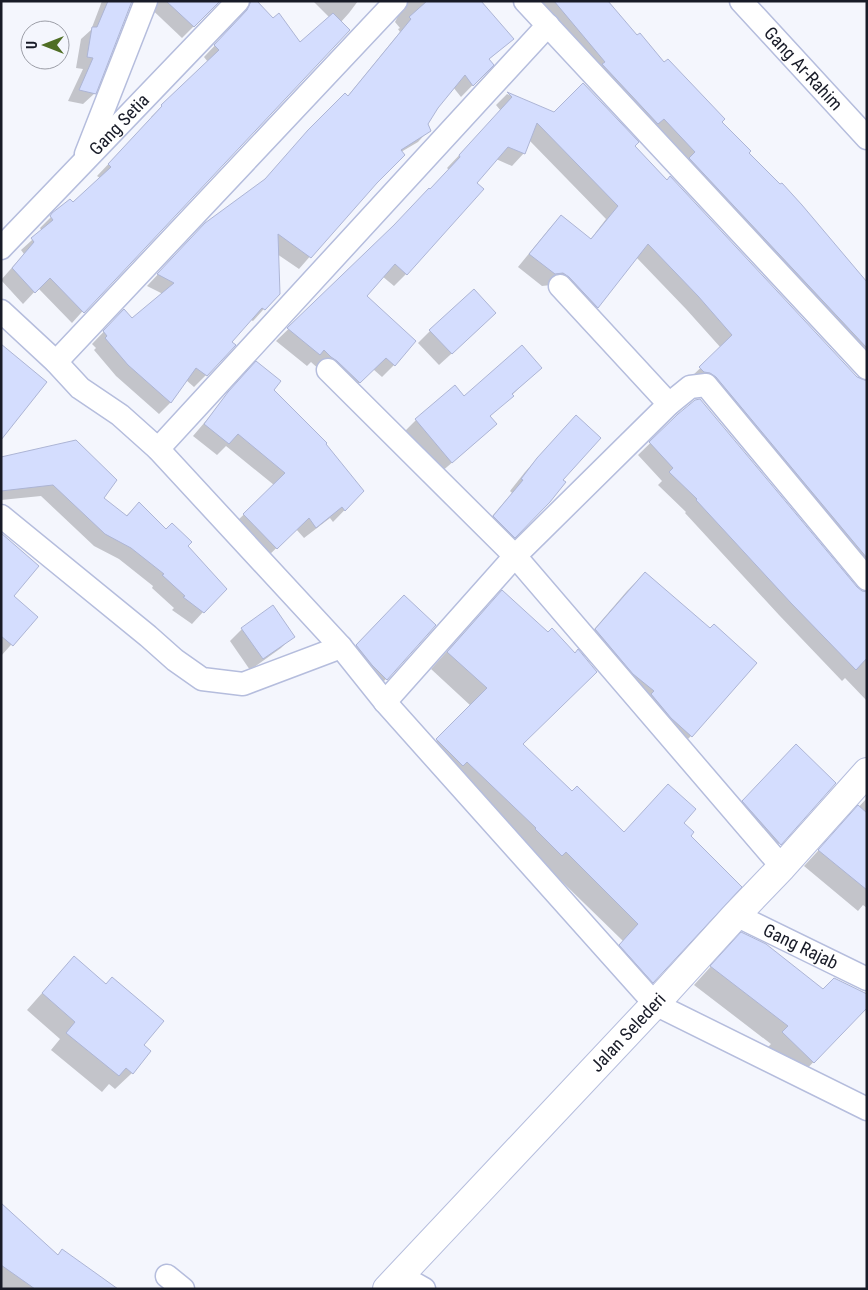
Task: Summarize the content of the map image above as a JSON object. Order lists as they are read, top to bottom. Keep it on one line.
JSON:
{"streets":{"street":["Gang Ar-Rahim","Gang Setia","Gang Rajab","Jalan Selederi"]},"crossings":[["Gang Rajab","Jalan Selederi"]],"north":"left"}
